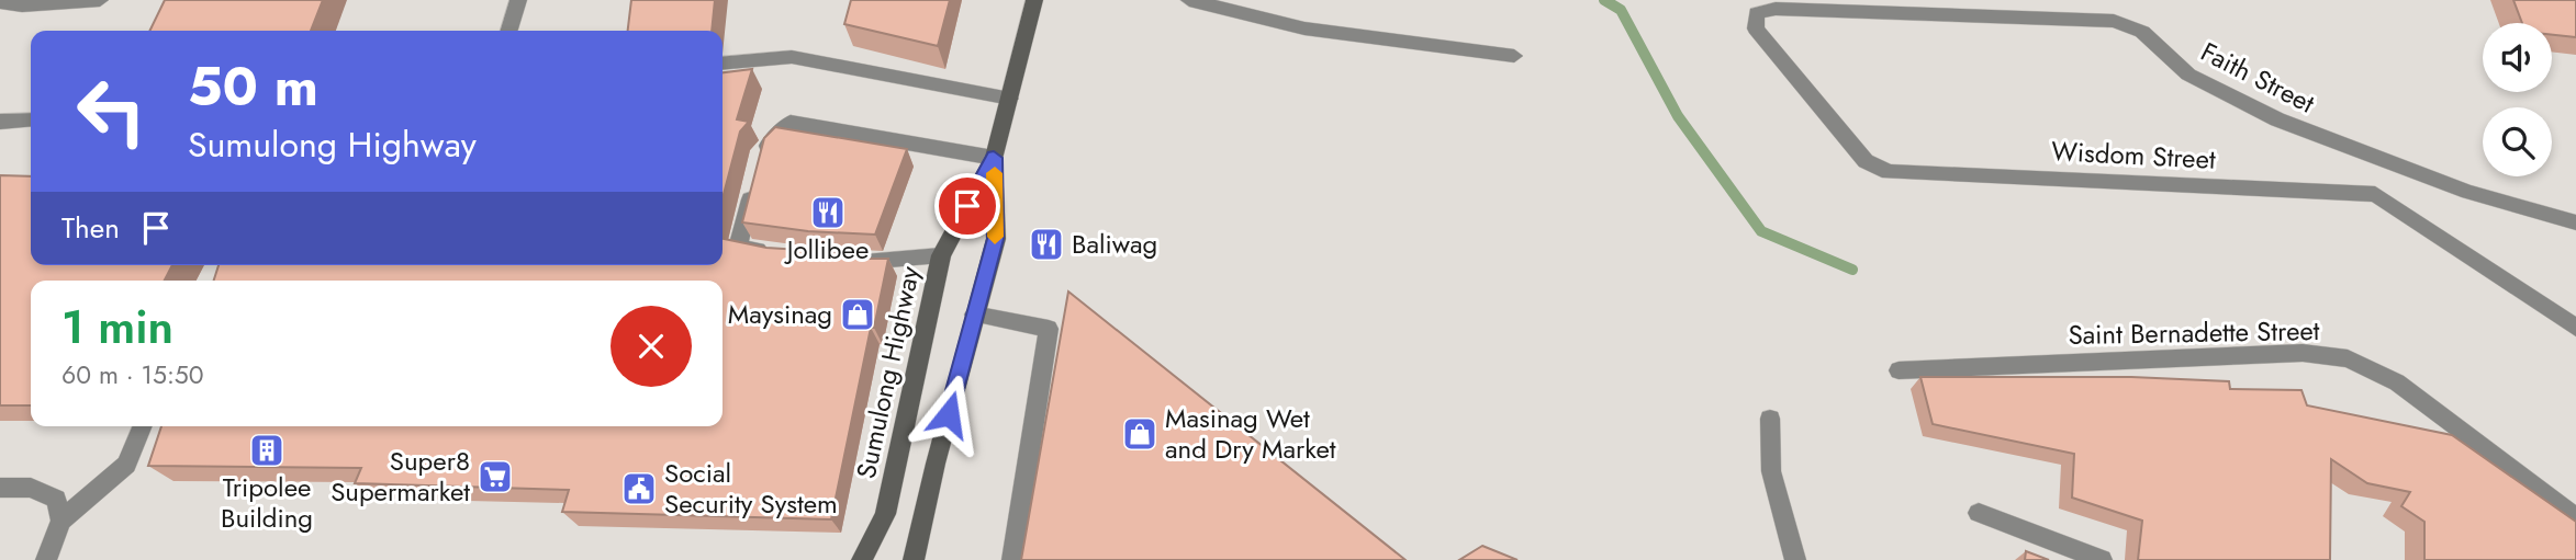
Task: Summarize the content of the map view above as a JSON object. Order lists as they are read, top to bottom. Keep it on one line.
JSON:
{"streets":{"main road":["Sumulong Highway"],"street":["Faith Street","Wisdom Street","Saint Bernadette Street"]},"crossings":[["Faith Street","Wisdom Street"]],"places":{"restaurant":["Jollibee","Baliwag"],"shop":["Maysinag","Masinag Wet and Dry Market"],"building":["Tripolee Building"],"supermarket":["Super8 Supermarket"],"public building":["Social Security System"]},"page":{"turn":["50 m","Sumulong Highway"],"then":"Then","heading":["1 min","60 m · 15:50"]}}
